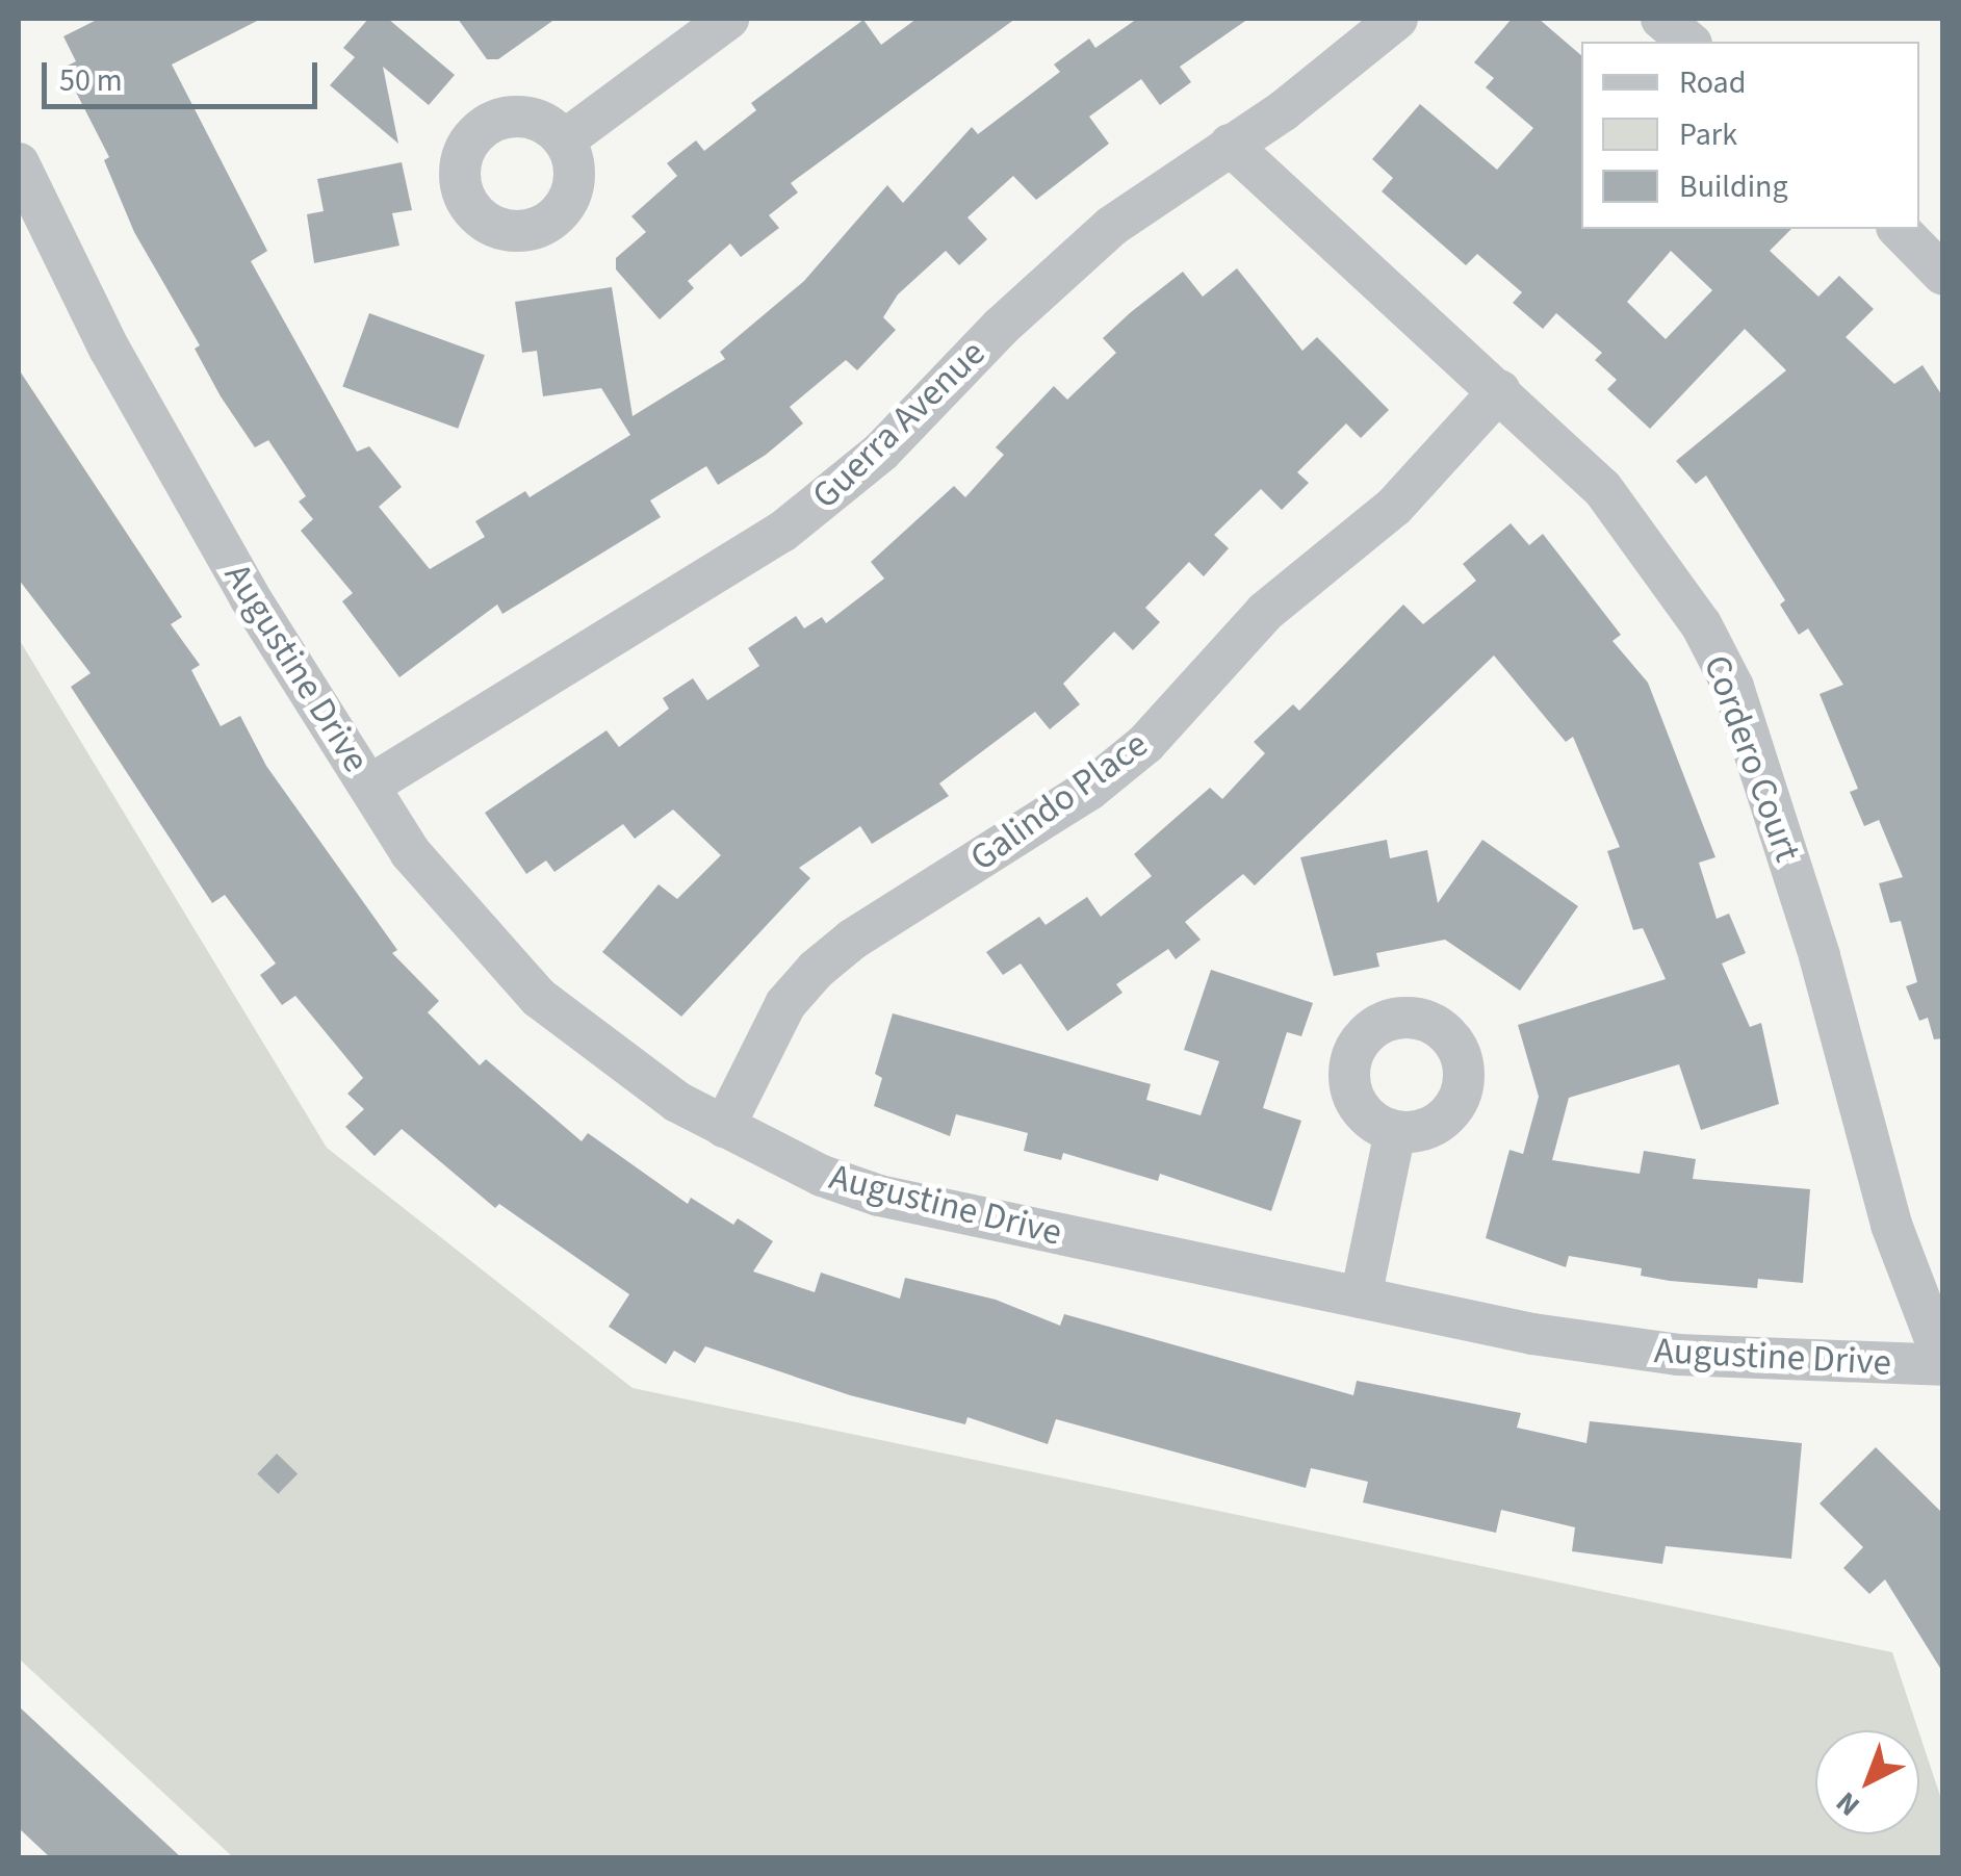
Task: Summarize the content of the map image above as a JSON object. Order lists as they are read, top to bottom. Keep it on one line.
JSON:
{"streets":{"street":["Guerra Avenue","Augustine Drive","Cordero Court","Galindo Place"]},"crossings":[["Guerra Avenue","Augustine Drive"],["Guerra Avenue","Cordero Court"],["Augustine Drive","Cordero Court"],["Augustine Drive","Galindo Place"],["Cordero Court","Galindo Place"]],"legend":["Road","Park","Building"],"scale_bar":"50 m","north":"bottom left"}
